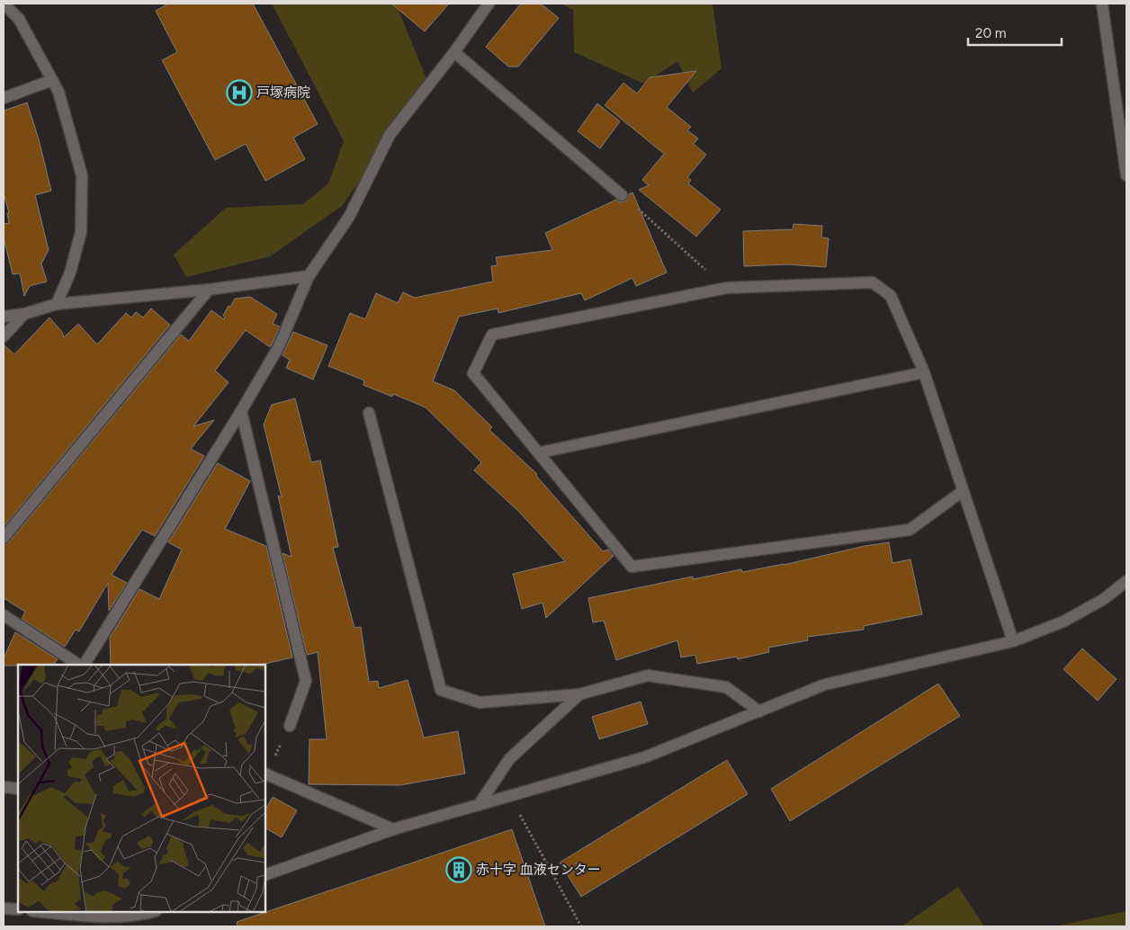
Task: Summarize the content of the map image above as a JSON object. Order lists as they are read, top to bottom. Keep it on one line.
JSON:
{"places":{"hospital":["戸塚病院"],"building":["赤十字 血液センター"]},"scale_bar":"20 m"}
